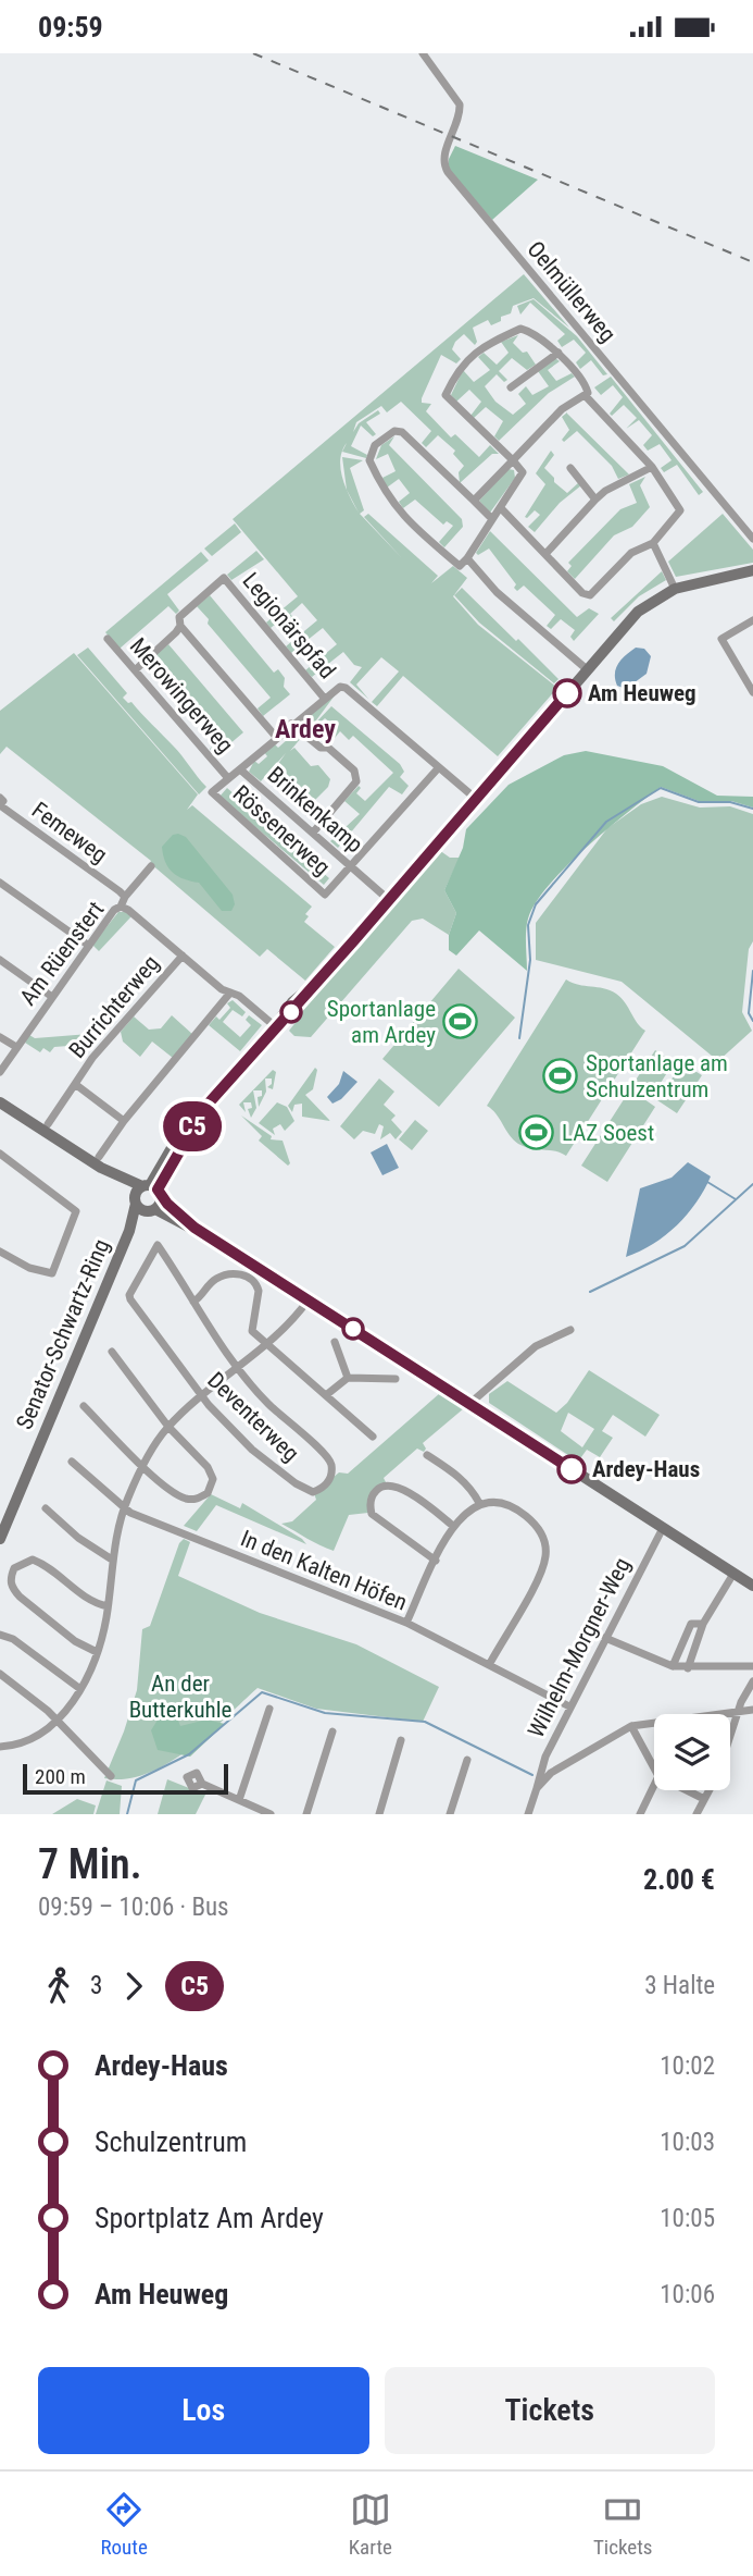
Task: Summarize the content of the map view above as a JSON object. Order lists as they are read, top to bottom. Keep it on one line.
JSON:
{"streets":{"main road":["Senator-Schwartz-Ring"],"street":["Oelmüllerweg","Legionärspfad","Merowingerweg","Brinkenkamp","Rössenerweg","Femeweg","Am Rüenstert","Burrichterweg","Deventerweg","In den Kalten Höfen","Wilhelm-Morgner-Weg"]},"crossings":[["Legionärspfad","Brinkenkamp"],["Merowingerweg","Rössenerweg"],["Brinkenkamp","Rössenerweg"],["Am Rüenstert","Burrichterweg"],["In den Kalten Höfen","Wilhelm-Morgner-Weg"]],"districts":["Ardey"],"parks":["An der Butterkuhle"],"places":{"other":["Am Heuweg","Ardey-Haus"],"sports":["Sportanlage am Ardey","Sportanlage am Schulzentrum","LAZ Soest"]},"lines":["bus line C5"],"scale_bar":"200 m","page":{"status":"09:59","on_map":"C5","scale":"200 m","heading":["7 Min.","09:59 – 10:06 · Bus","2.00 €"],"legs":["3","C5","3 Halte"],"list":[{"name":"Ardey-Haus","value":"10:02"},{"name":"Schulzentrum","value":"10:03"},{"name":"Sportplatz Am Ardey","value":"10:05"},{"name":"Am Heuweg","value":"10:06"}],"buttons":["Los","Tickets"],"tabs":["Route","Karte","Tickets"]}}
